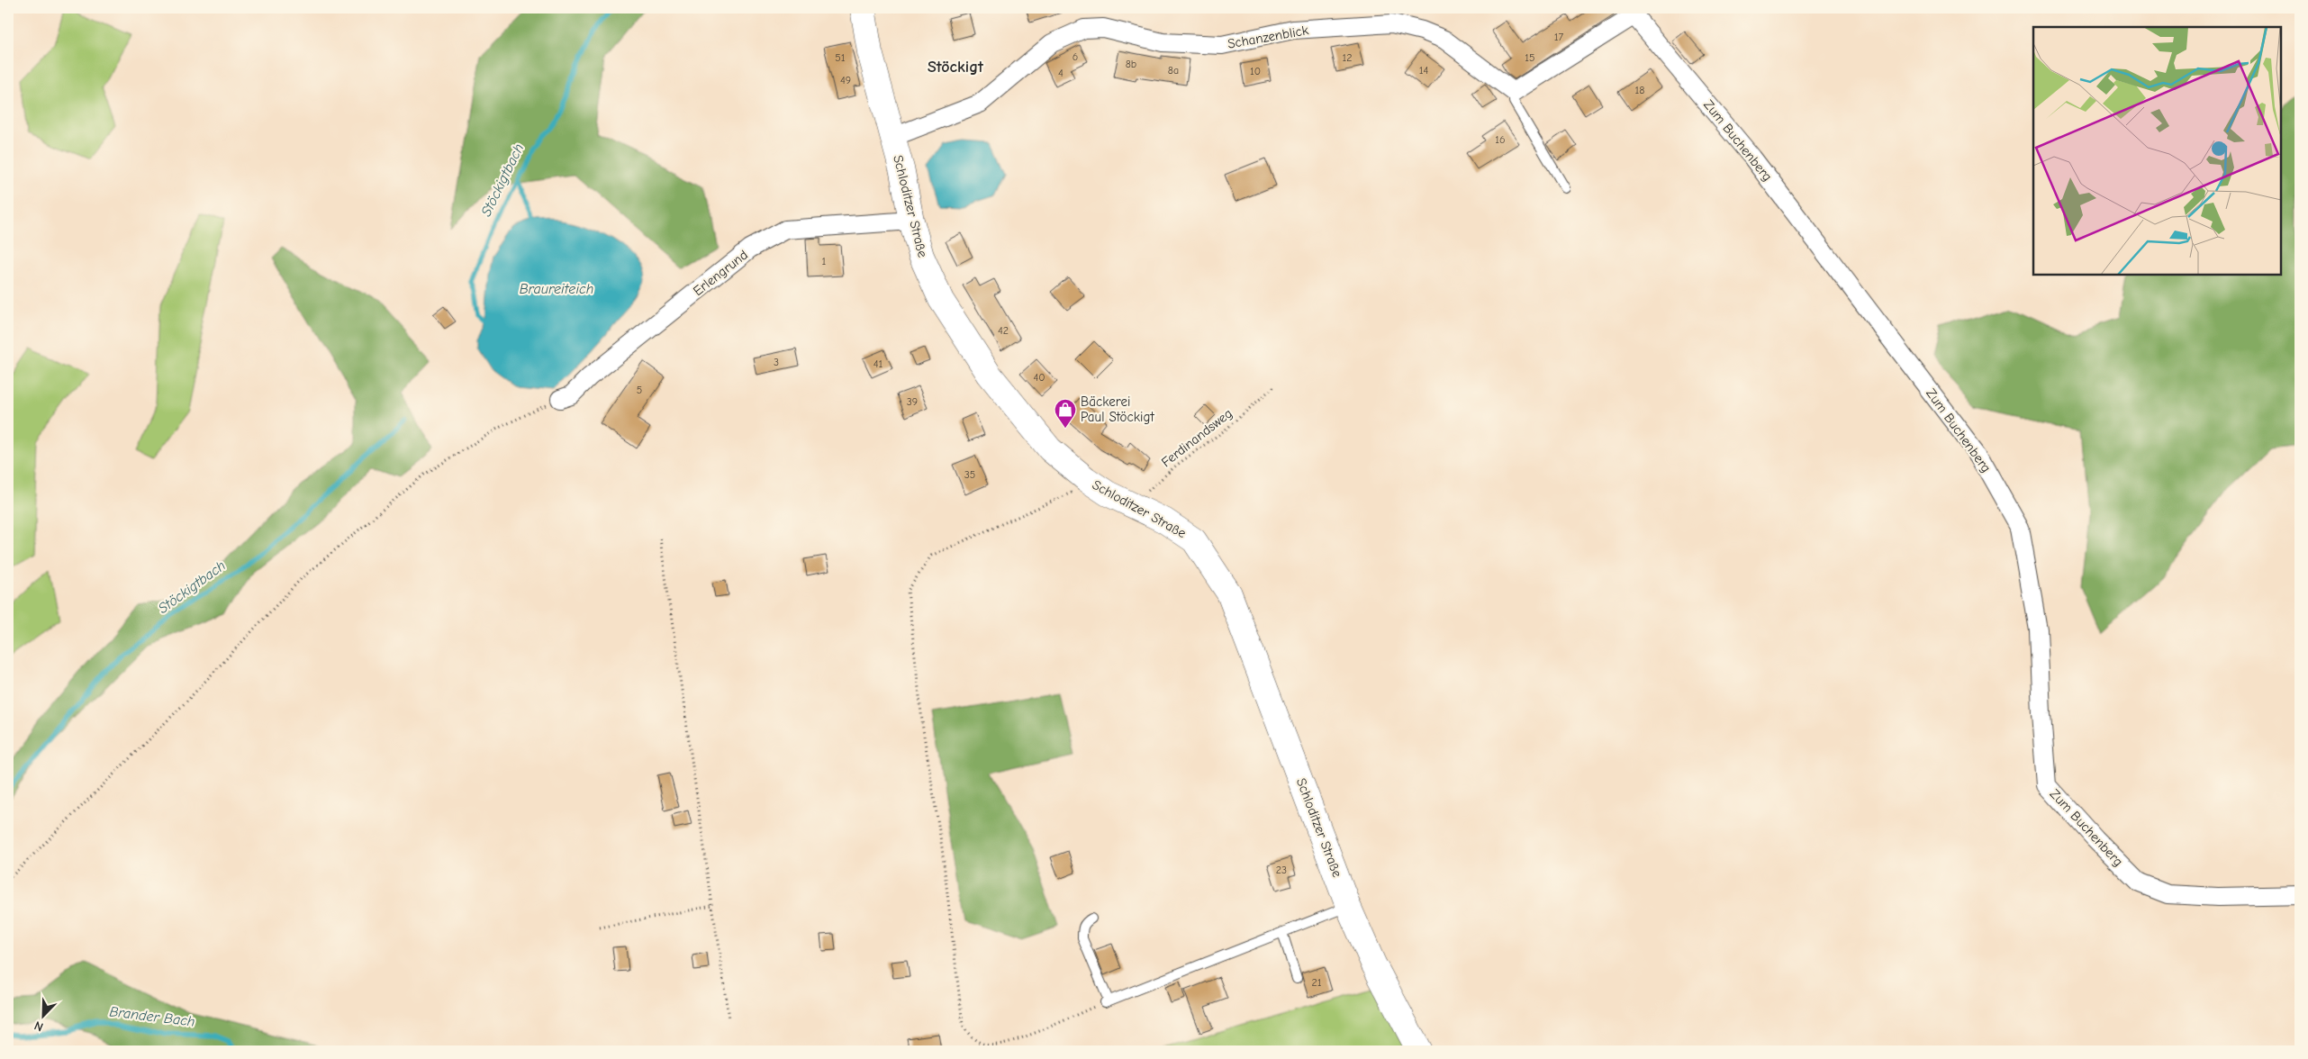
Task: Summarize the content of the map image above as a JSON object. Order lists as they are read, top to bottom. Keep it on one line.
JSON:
{"streets":{"street":["Schanzenblick","Zum Buchenberg","Schloditzer Straße","Erlengrund"],"path":["Ferdinandsweg"]},"crossings":[["Schanzenblick","Schloditzer Straße"],["Schloditzer Straße","Erlengrund"],["Schloditzer Straße","Ferdinandsweg"]],"districts":["Stöckigt"],"water":["Stöckigtbach","Braureiteich","Brander Bach"],"places":{"shop":["Bäckerei Paul Stöckigt"]},"house_numbers":["17","6","51","12","15","8b","8a","14","10","4","49","18","16","1","42","3","41","40","5","39","35","23","21"],"north":"bottom left"}
